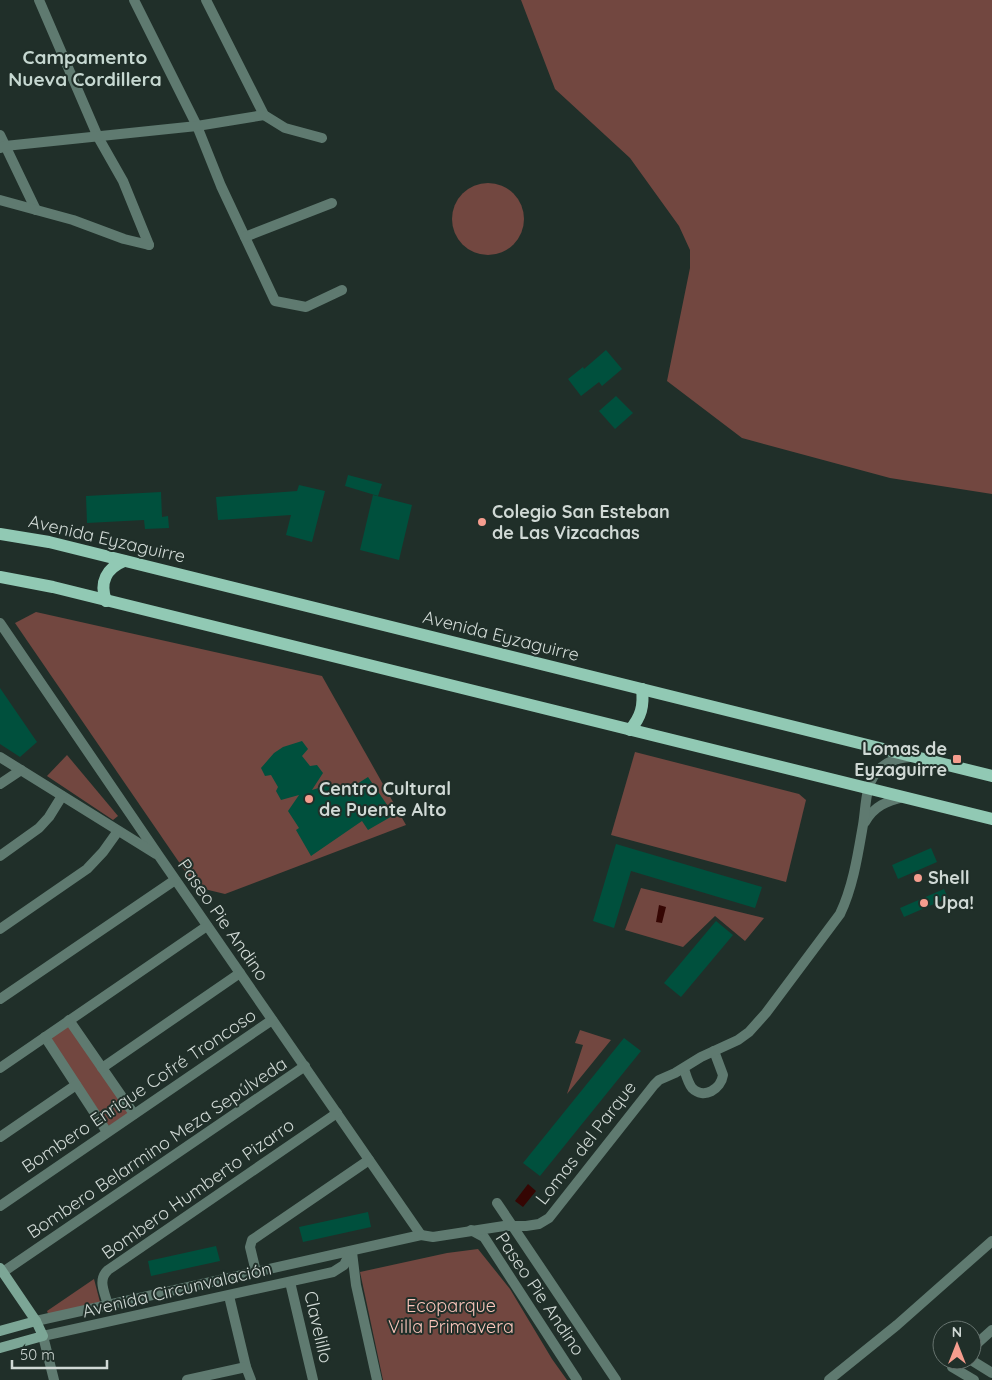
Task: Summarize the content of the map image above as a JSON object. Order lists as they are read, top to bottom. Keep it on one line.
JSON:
{"streets":{"main road":["Avenida Eyzaguirre"],"street":["Paseo Pie Andino","Bombero Enrique Cofré Troncoso","Lomas del Parque","Bombero Belarmino Meza Sepúlveda","Bombero Humberto Pizarro","Avenida Circunvalación","Clavelillo"]},"crossings":[["Avenida Eyzaguirre","Lomas del Parque"],["Paseo Pie Andino","Bombero Enrique Cofré Troncoso"],["Paseo Pie Andino","Lomas del Parque"],["Paseo Pie Andino","Bombero Belarmino Meza Sepúlveda"],["Paseo Pie Andino","Bombero Humberto Pizarro"],["Paseo Pie Andino","Avenida Circunvalación"],["Lomas del Parque","Avenida Circunvalación"],["Bombero Humberto Pizarro","Avenida Circunvalación"],["Avenida Circunvalación","Clavelillo"]],"districts":["Campamento Nueva Cordillera"],"parks":["Ecoparque Villa Primavera"],"places":{"other":["Colegio San Esteban de Las Vizcachas","Centro Cultural de Puente Alto","Shell","Upa!"],"transit":["Lomas de Eyzaguirre"]},"scale_bar":"50 m","north":"top"}
